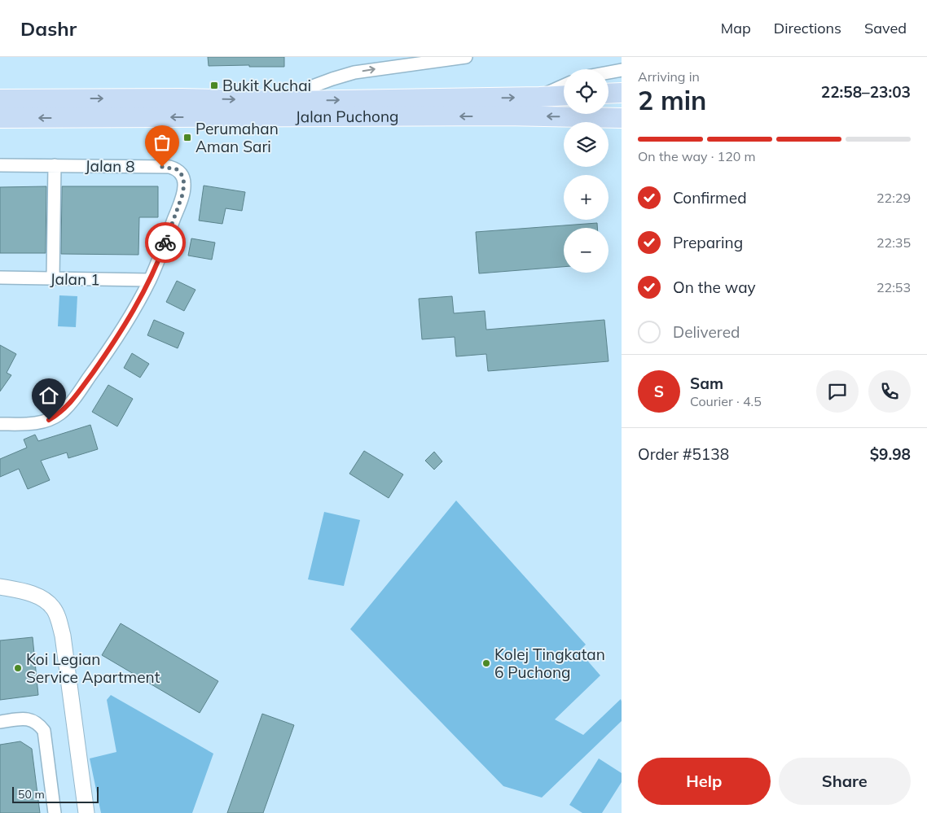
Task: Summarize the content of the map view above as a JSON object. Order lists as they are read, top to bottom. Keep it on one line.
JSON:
{"streets":{"main road":["Jalan Puchong"],"street":["Jalan 8","Jalan 1"]},"crossings":[["Jalan 8","Jalan 1"]],"places":{"transit":["Bukit Kuchai","Perumahan Aman Sari"],"other":["Kolej Tingkatan 6 Puchong","Koi Legian Service Apartment"]},"scale_bar":"50 m","page":{"header":"Dashr","nav":["Map","Directions","Saved"],"heading":["2 min","Arriving in","22:58–23:03"],"panel":["Sam","Courier · 4.5","Order #5138","$9.98"],"map_buttons":["+","−"],"bar":"On the way · 120 m","list":[["Confirmed","22:29"],["Preparing","22:35"],["On the way","22:53"],"Delivered"],"round":"S","buttons":["Help","Share"],"scale":"50 m"}}
